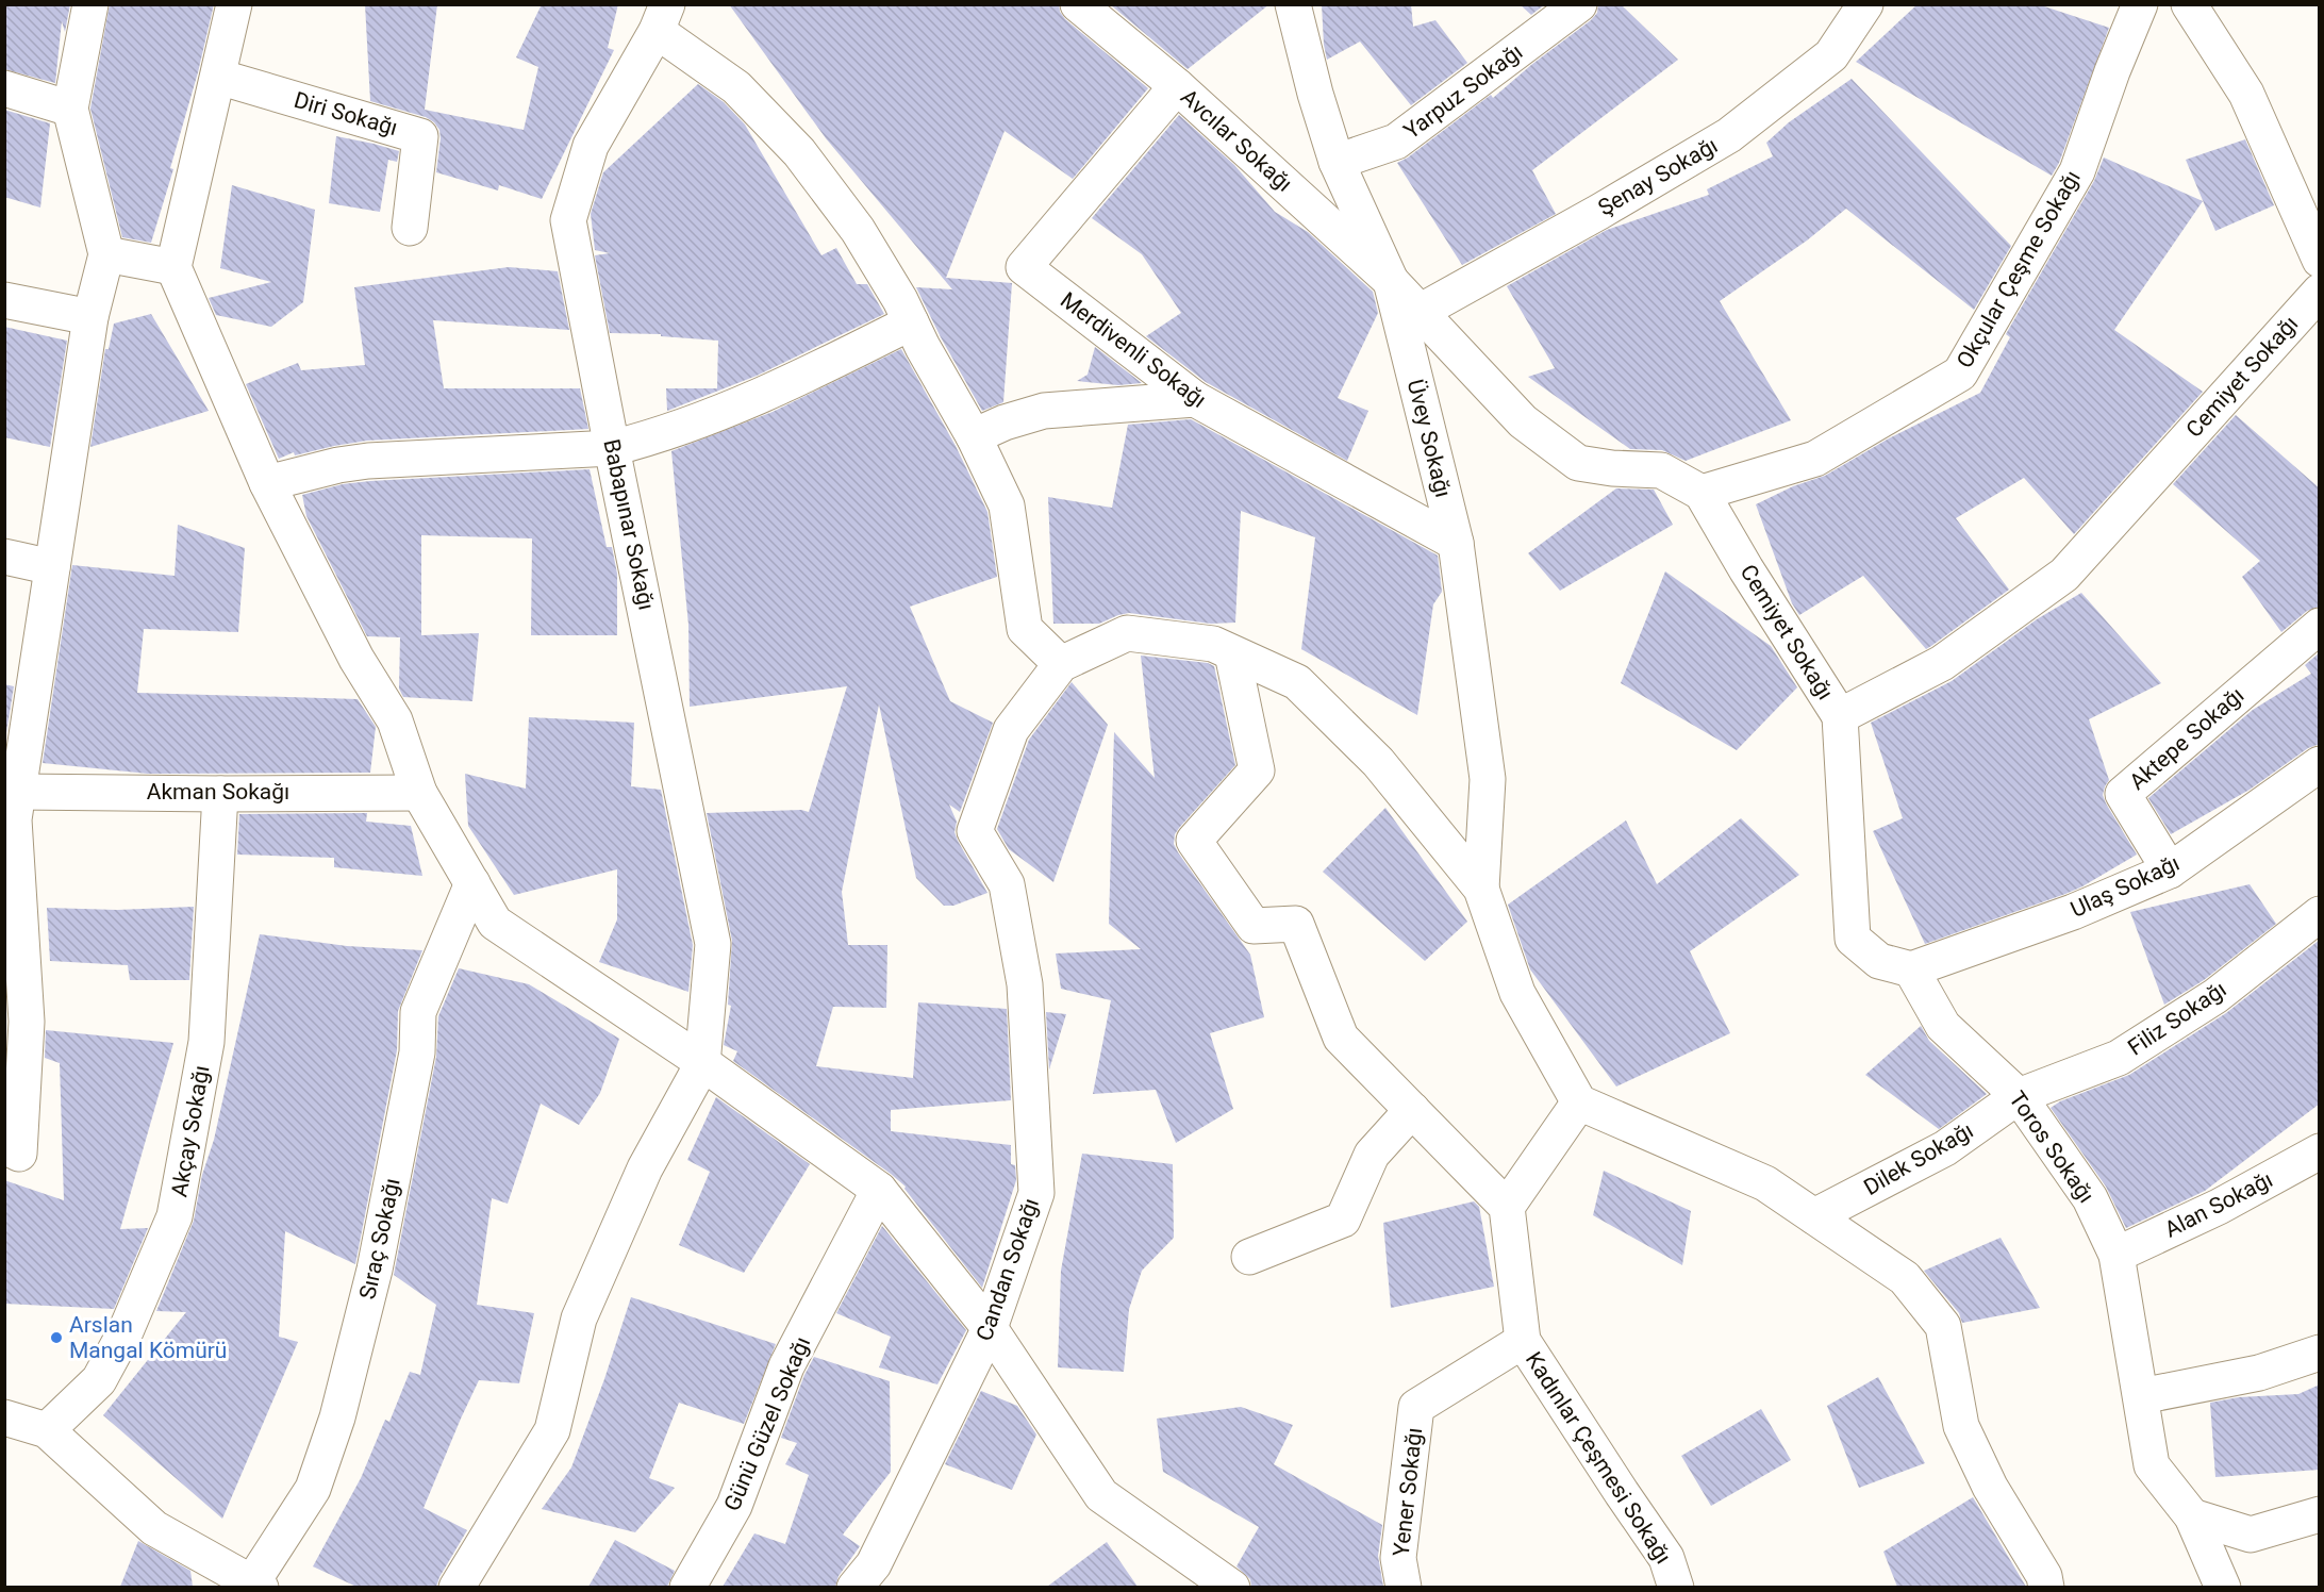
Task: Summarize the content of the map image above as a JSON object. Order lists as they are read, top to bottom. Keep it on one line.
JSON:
{"streets":{"street":["Yarpuz Sokağı","Diri Sokağı","Avcılar Sokağı","Şenay Sokağı","Okçular Çeşme Sokağı","Merdivenli Sokağı","Cemiyet Sokağı","Üvey Sokağı","Babapınar Sokağı","Aktepe Sokağı","Akman Sokağı","Ulaş Sokağı","Filiz Sokağı","Akçay Sokağı","Toros Sokağı","Dilek Sokağı","Alan Sokağı","Sıraç Sokağı","Candan Sokağı","Günü Güzel Sokağı","Kadınlar Çeşmesi Sokağı","Yener Sokağı"]},"crossings":[["Yarpuz Sokağı","Üvey Sokağı"],["Avcılar Sokağı","Merdivenli Sokağı"],["Avcılar Sokağı","Üvey Sokağı"],["Okçular Çeşme Sokağı","Cemiyet Sokağı"],["Merdivenli Sokağı","Üvey Sokağı"],["Aktepe Sokağı","Ulaş Sokağı"],["Akman Sokağı","Akçay Sokağı"],["Ulaş Sokağı","Toros Sokağı"],["Filiz Sokağı","Toros Sokağı"],["Filiz Sokağı","Dilek Sokağı"],["Toros Sokağı","Dilek Sokağı"],["Toros Sokağı","Alan Sokağı"],["Kadınlar Çeşmesi Sokağı","Yener Sokağı"]],"places":["Arslan Mangal Kömürü"]}
